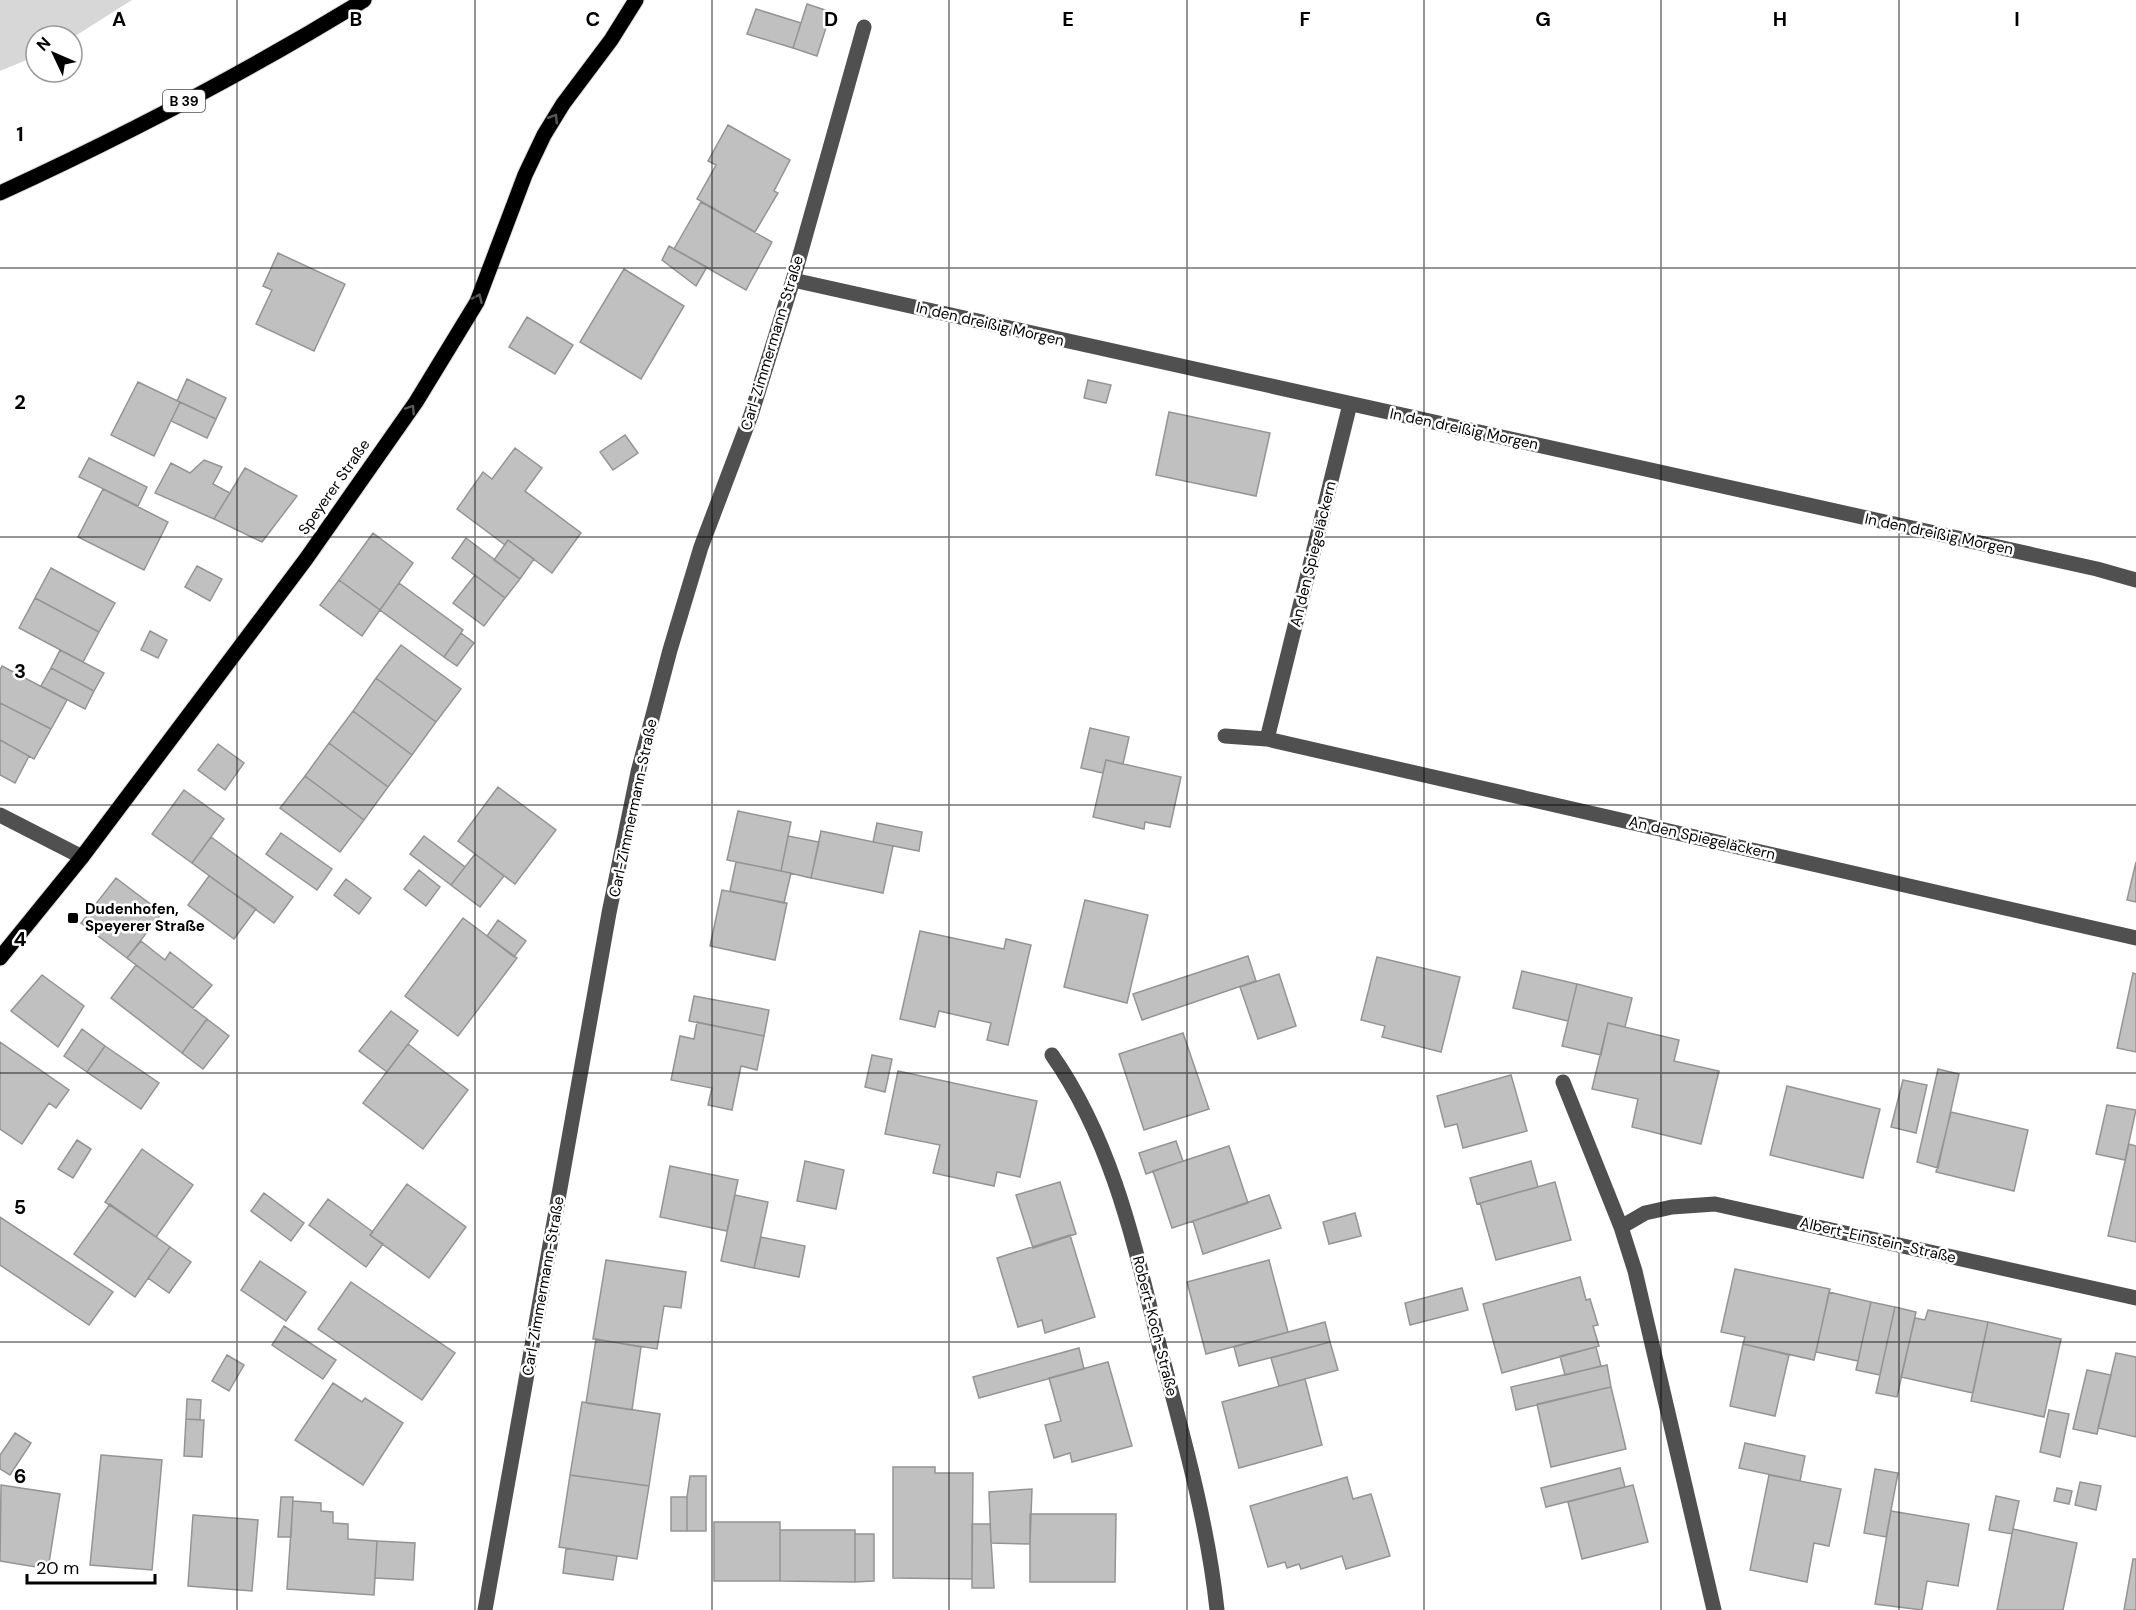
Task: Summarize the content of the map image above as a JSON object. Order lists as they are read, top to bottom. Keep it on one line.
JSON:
{"streets":{"main road":["B 39","Speyerer Straße"],"street":["In den dreißig Morgen","Carl-Zimmermann-Straße","An den Spiegeläckern","Albert-Einstein-Straße","Robert-Koch-Straße"]},"crossings":[["In den dreißig Morgen","Carl-Zimmermann-Straße"],["In den dreißig Morgen","An den Spiegeläckern"]],"one_way":["Speyerer Straße"],"places":{"transit":["Dudenhofen, Speyerer Straße"]},"scale_bar":"20 m","north":"top left","grid":{"columns":["A","B","C","D","E","F","G","H","I"],"rows":["1","2","3","4","5","6"]}}
